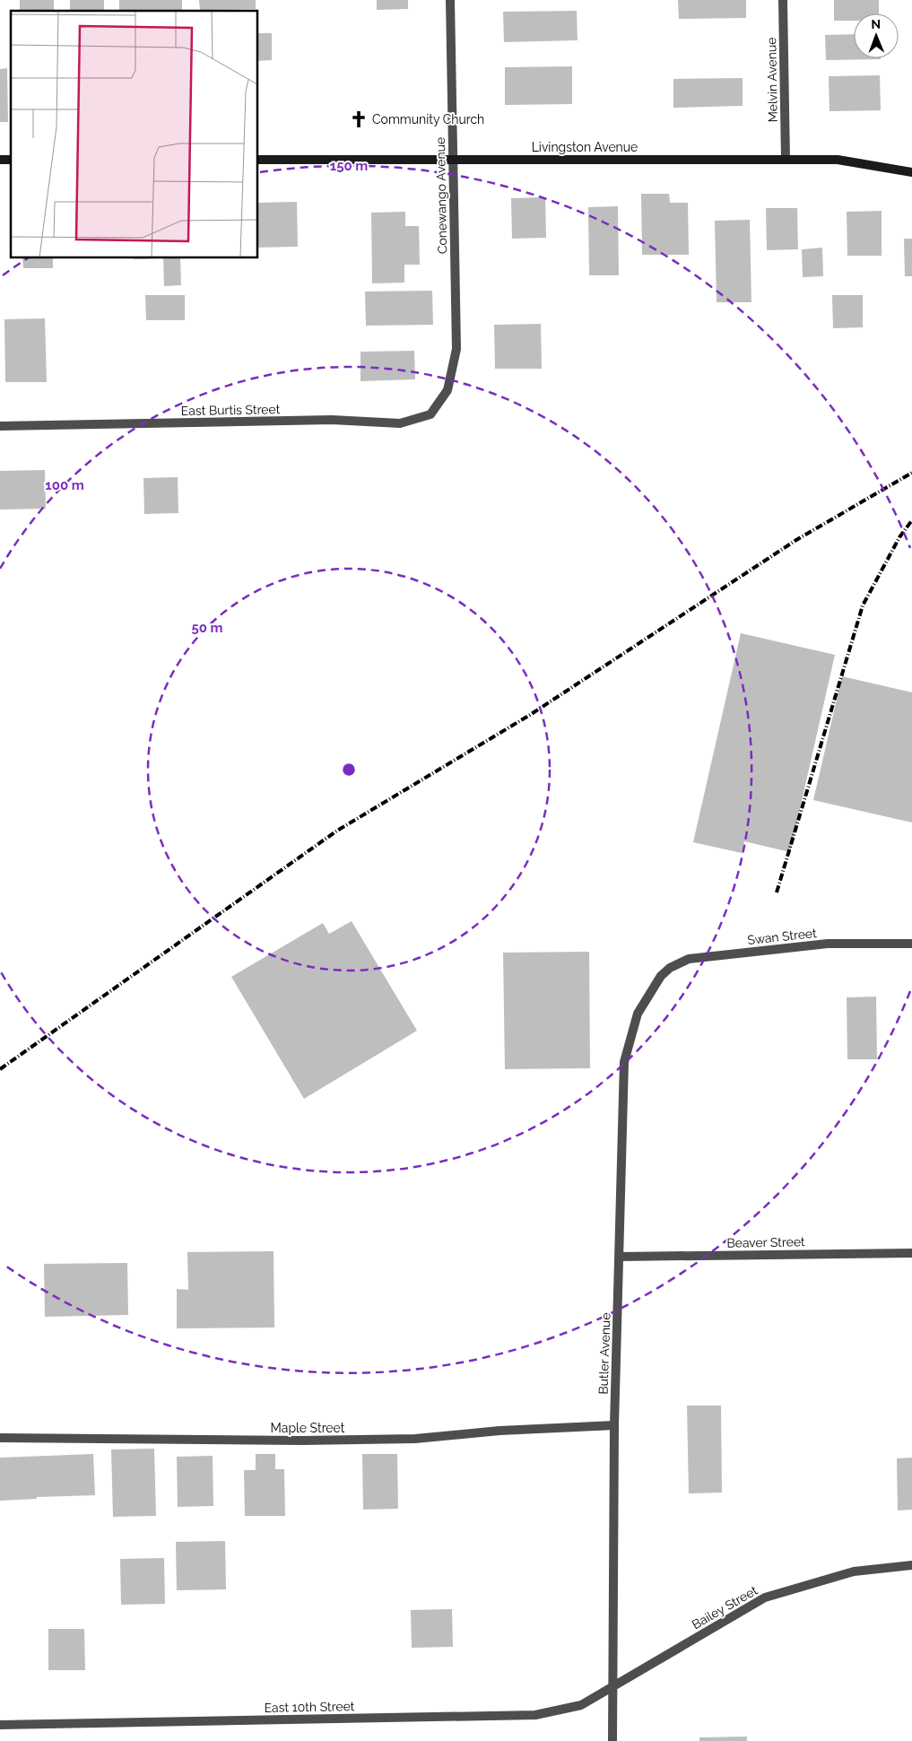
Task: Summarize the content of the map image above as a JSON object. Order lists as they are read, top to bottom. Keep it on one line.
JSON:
{"streets":{"street":["Melvin Avenue","Livingston Avenue","Conewango Avenue","East Burtis Street","Swan Street","Beaver Street","Butler Avenue","Maple Street","Bailey Street","East 10th Street"]},"crossings":[["Melvin Avenue","Livingston Avenue"],["Livingston Avenue","Conewango Avenue"],["Conewango Avenue","East Burtis Street"],["Swan Street","Butler Avenue"],["Beaver Street","Butler Avenue"],["Butler Avenue","Maple Street"],["Butler Avenue","Bailey Street"],["Butler Avenue","East 10th Street"],["Bailey Street","East 10th Street"]],"places":{"church":["Community Church"]},"north":"top","rings":["150 m","100 m","50 m"]}
